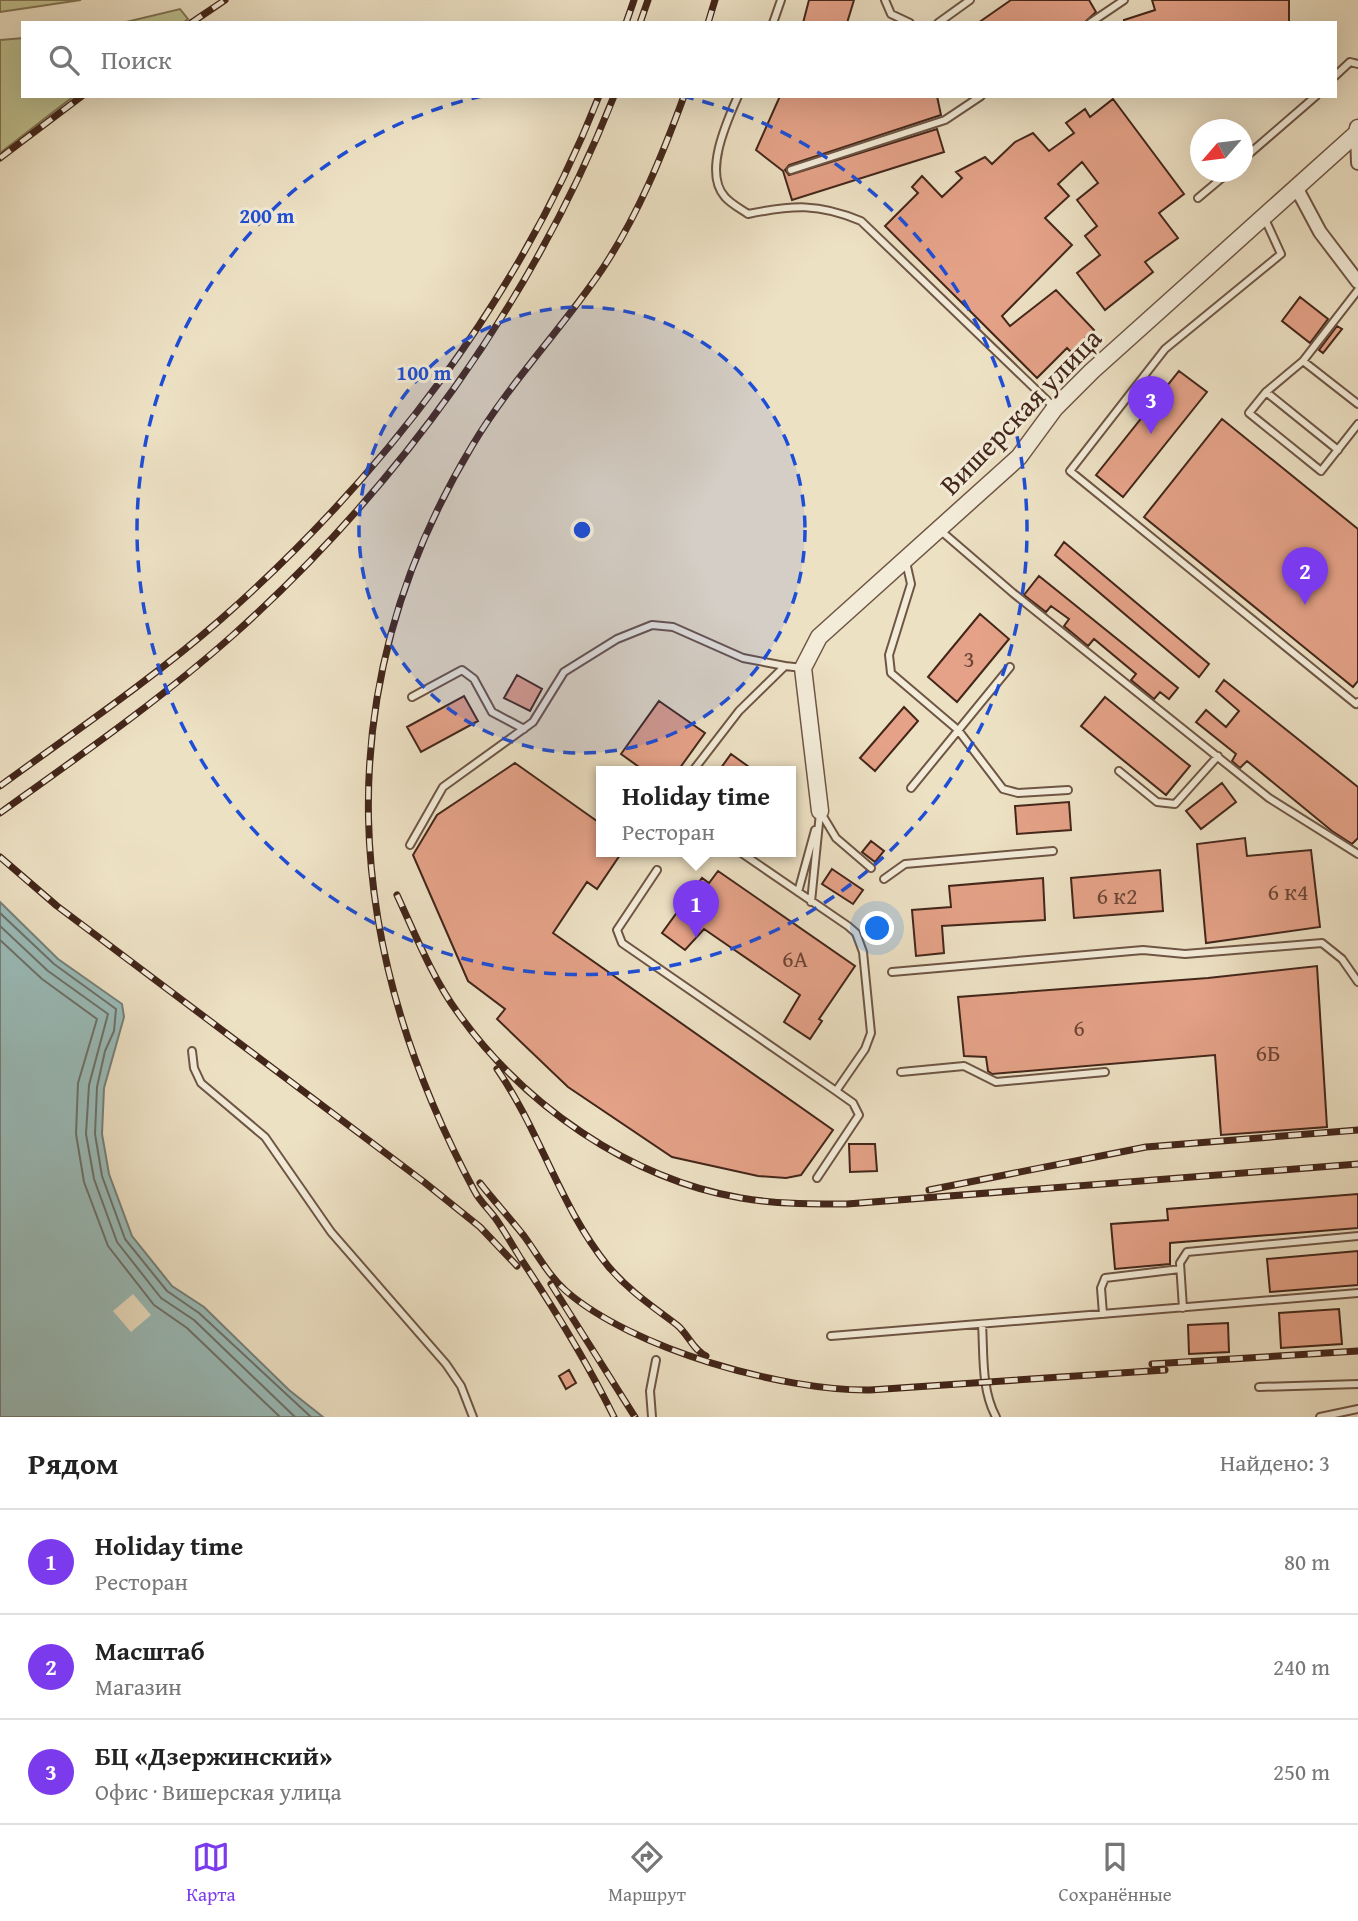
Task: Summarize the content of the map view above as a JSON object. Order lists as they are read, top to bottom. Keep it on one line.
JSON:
{"streets":{"street":["Вишерская улица"]},"house_numbers":["3","6 к4","6 к2","6А","6","6Б"],"north":"bottom left","page":{"search":"Поиск","pins":["3","2","1"],"popup":["Holiday time","Ресторан"],"heading":["Рядом","Найдено: 3"],"list":[{"mark":"1","name":"Holiday time","note":"Ресторан","value":"80 m"},{"mark":"2","name":"Масштаб","note":"Магазин","value":"240 m"},{"mark":"3","name":"БЦ «Дзержинский»","note":"Офис · Вишерская улица","value":"250 m"}],"nav":["Карта","Маршрут","Сохранённые"]},"rings":["200 m","100 m"]}
